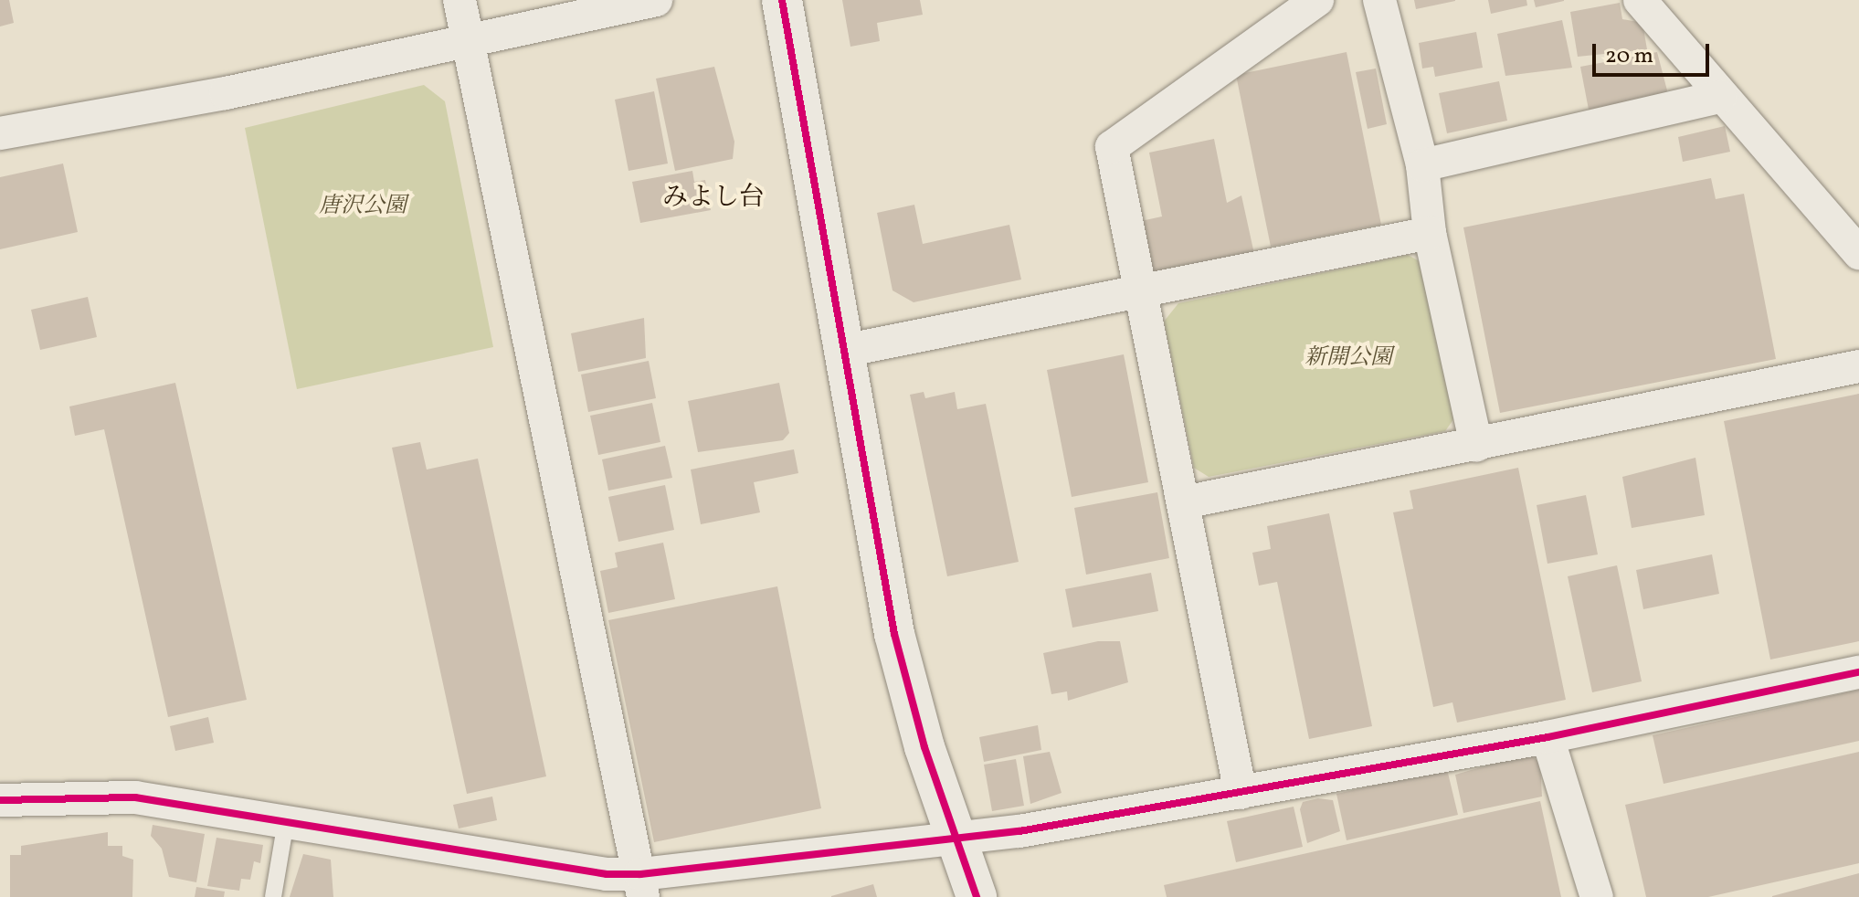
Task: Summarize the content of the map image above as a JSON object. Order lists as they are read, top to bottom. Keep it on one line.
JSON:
{"districts":["みよし台"],"parks":["唐沢公園","新開公園"],"scale_bar":"20 m"}
